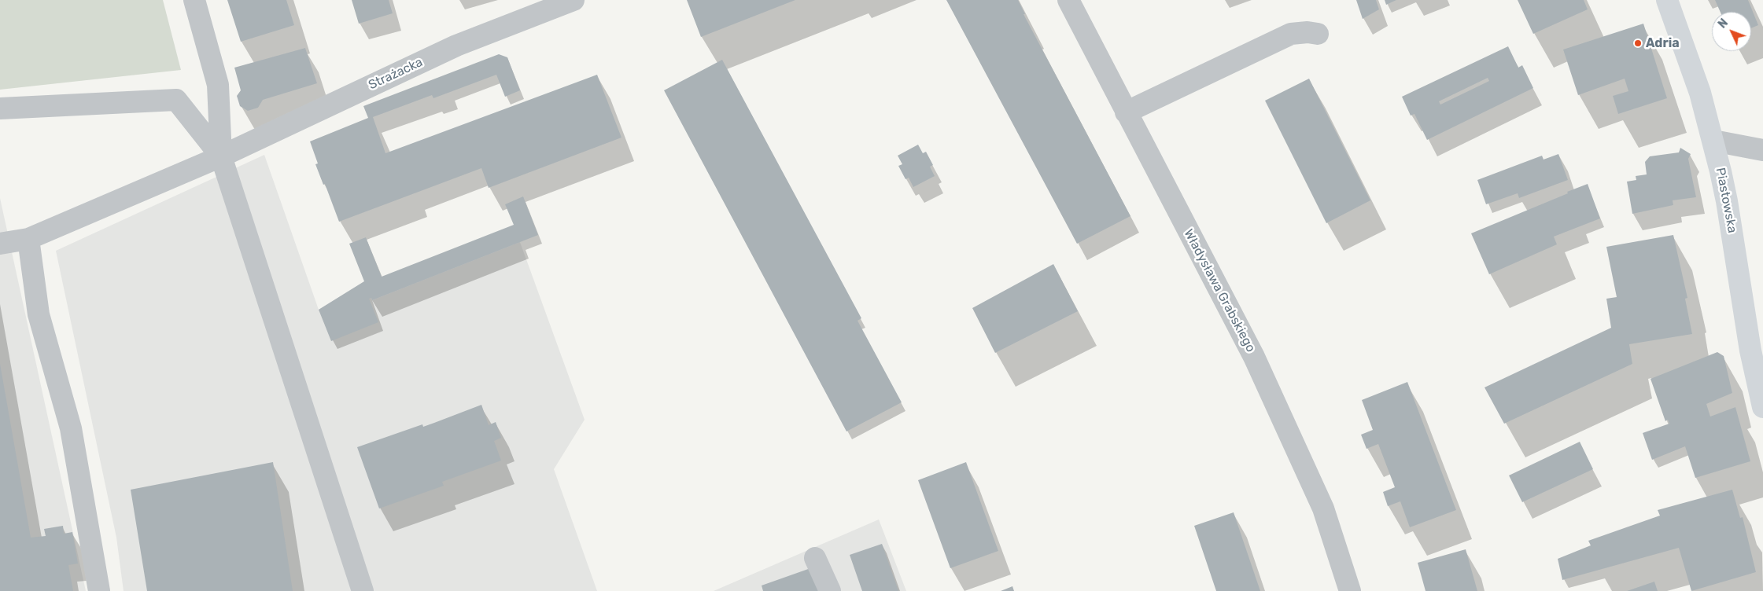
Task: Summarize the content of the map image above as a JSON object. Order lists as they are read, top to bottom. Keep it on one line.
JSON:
{"streets":{"main road":["Piastowska"],"street":["Strażacka","Władysława Grabskiego"]},"places":["Adria"],"north":"top left"}
